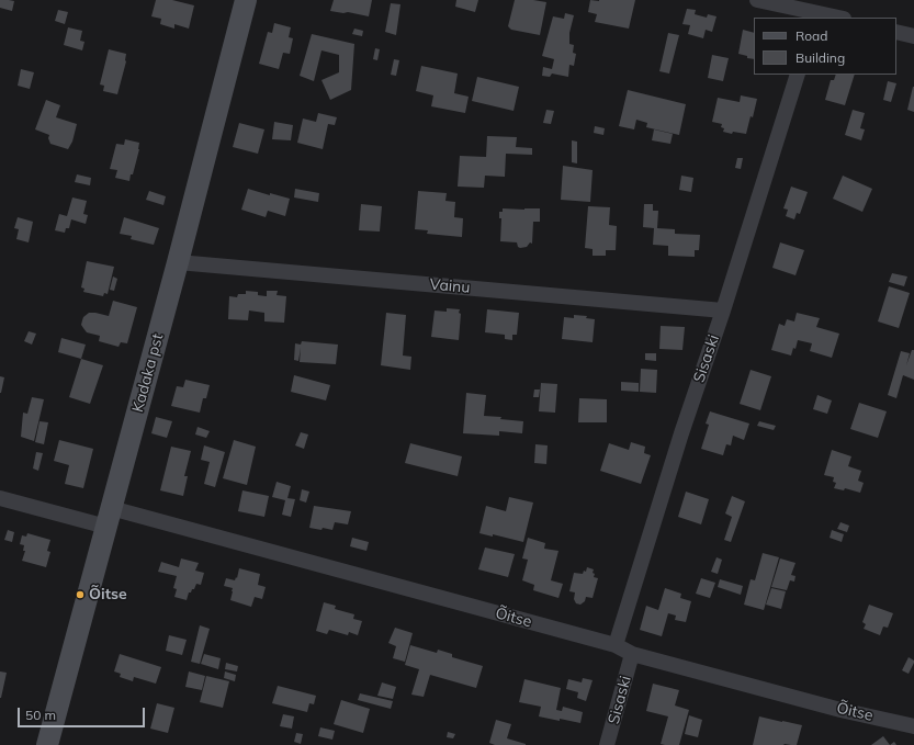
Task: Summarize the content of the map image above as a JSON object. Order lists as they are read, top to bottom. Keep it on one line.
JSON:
{"streets":{"main road":["Kadaka pst"],"street":["Vainu","Sisaski","Õitse"]},"crossings":[["Vainu","Sisaski"],["Vainu","Kadaka pst"],["Sisaski","Õitse"],["Kadaka pst","Õitse"]],"places":["Õitse"],"legend":["Road","Building"],"scale_bar":"50 m"}
